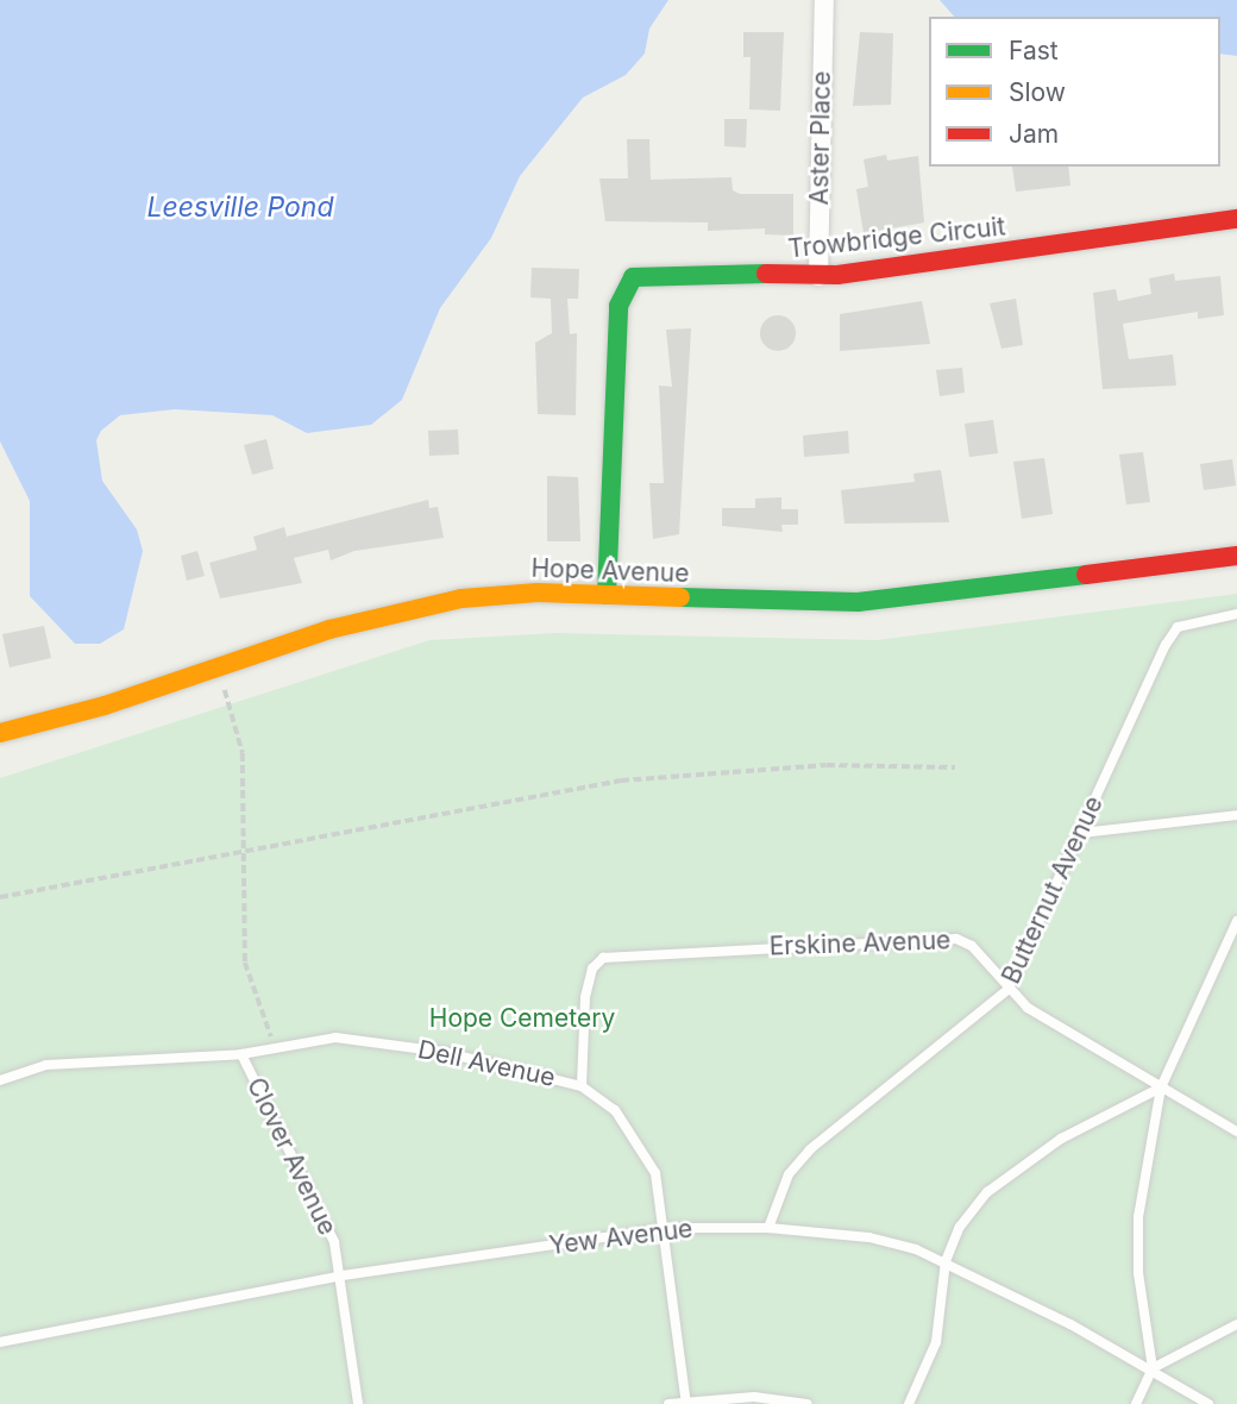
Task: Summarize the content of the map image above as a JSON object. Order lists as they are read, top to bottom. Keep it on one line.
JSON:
{"streets":{"main road":["Trowbridge Circuit","Hope Avenue"],"street":["Aster Place"],"lane":["Butternut Avenue","Erskine Avenue","Dell Avenue","Clover Avenue","Yew Avenue"]},"crossings":[["Aster Place","Trowbridge Circuit"],["Trowbridge Circuit","Hope Avenue"],["Butternut Avenue","Erskine Avenue"],["Butternut Avenue","Yew Avenue"],["Erskine Avenue","Dell Avenue"],["Dell Avenue","Clover Avenue"],["Dell Avenue","Yew Avenue"],["Clover Avenue","Yew Avenue"]],"water":["Leesville Pond"],"parks":["Hope Cemetery"],"legend":["Fast","Slow","Jam"]}
